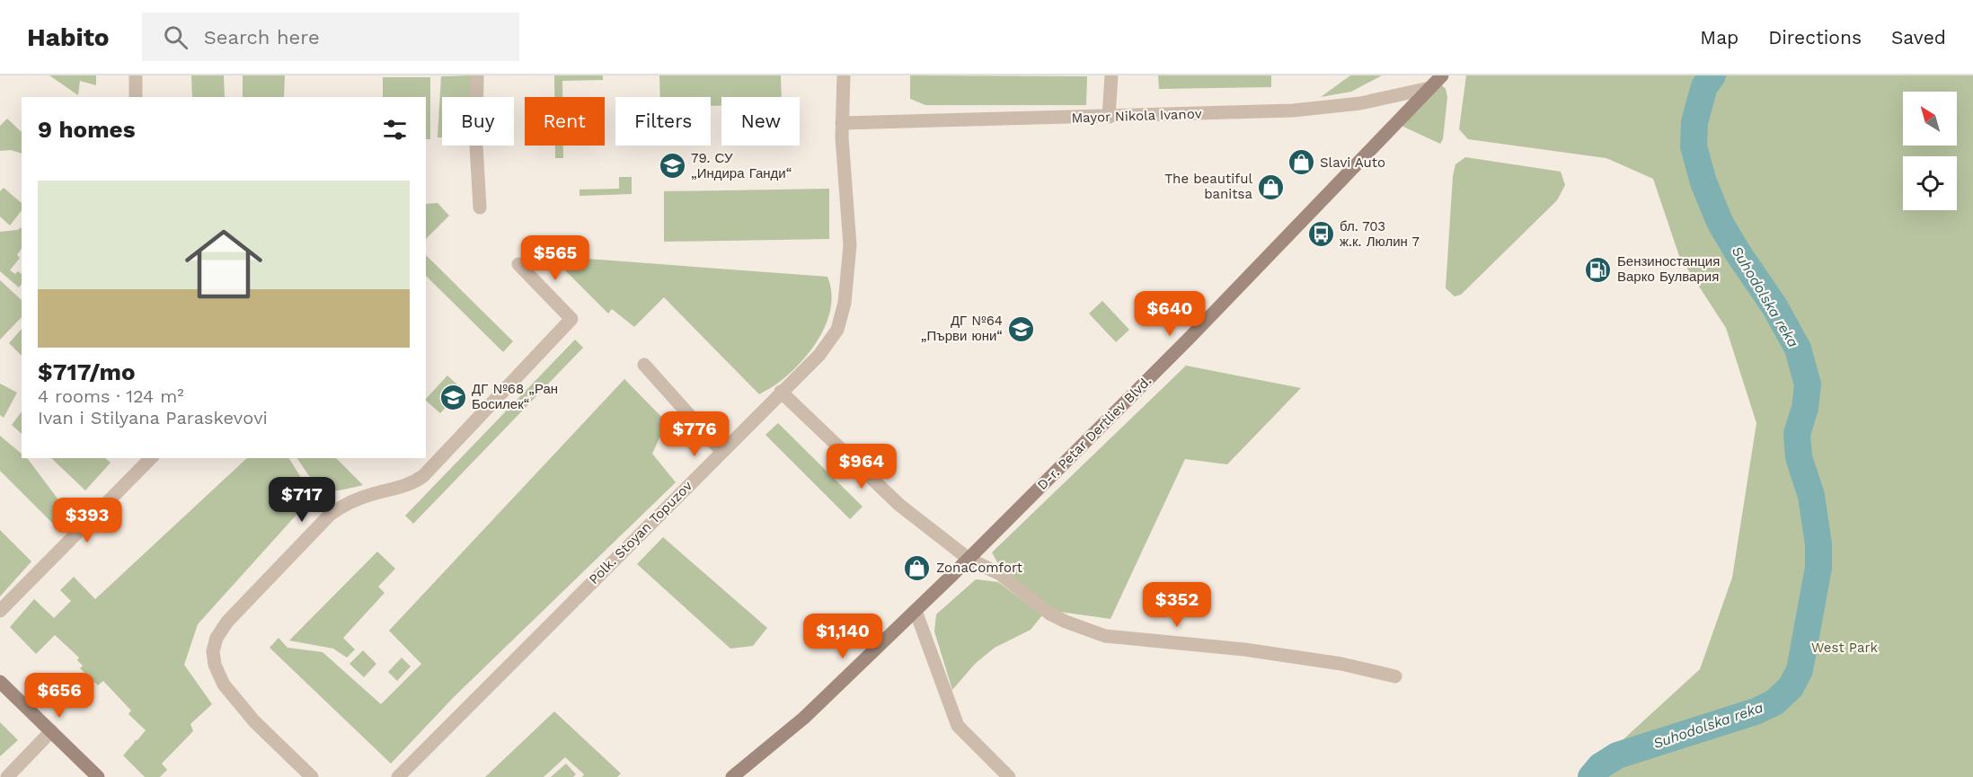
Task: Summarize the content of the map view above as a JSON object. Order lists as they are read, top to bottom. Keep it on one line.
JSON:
{"streets":{"main road":["D-r. Petar Dertliev Blvd."],"street":["Mayor Nikola Ivanov","Polk. Stoyan Topuzov"]},"crossings":[["Mayor Nikola Ivanov","D-r. Petar Dertliev Blvd."],["Mayor Nikola Ivanov","Polk. Stoyan Topuzov"]],"water":["Suhodolska reka"],"parks":["West Park"],"places":{"shop":["Slavi Auto","The beautiful banitsa","ZonaComfort"],"school or university":["79. СУ „Индира Ганди“","ДГ №64 „Първи юни“","ДГ №68 „Ран Босилек“"],"bus stop":["бл. 703 ж.к. Люлин 7"],"fuel station":["Бензиностанция Варко Булвария"]},"north":"top left","page":{"header":"Habito","search":"Search here","nav":["Map","Directions","Saved"],"chip":["Buy","Rent","Filters","New"],"heading":"9 homes","list":[{"name":"$717/mo","note":"4 rooms · 124 m² · Ivan i Stilyana Paraskevovi"}],"price":["$565","$640","$776","$964","$717","$393","$352","$1,140","$656"]}}
